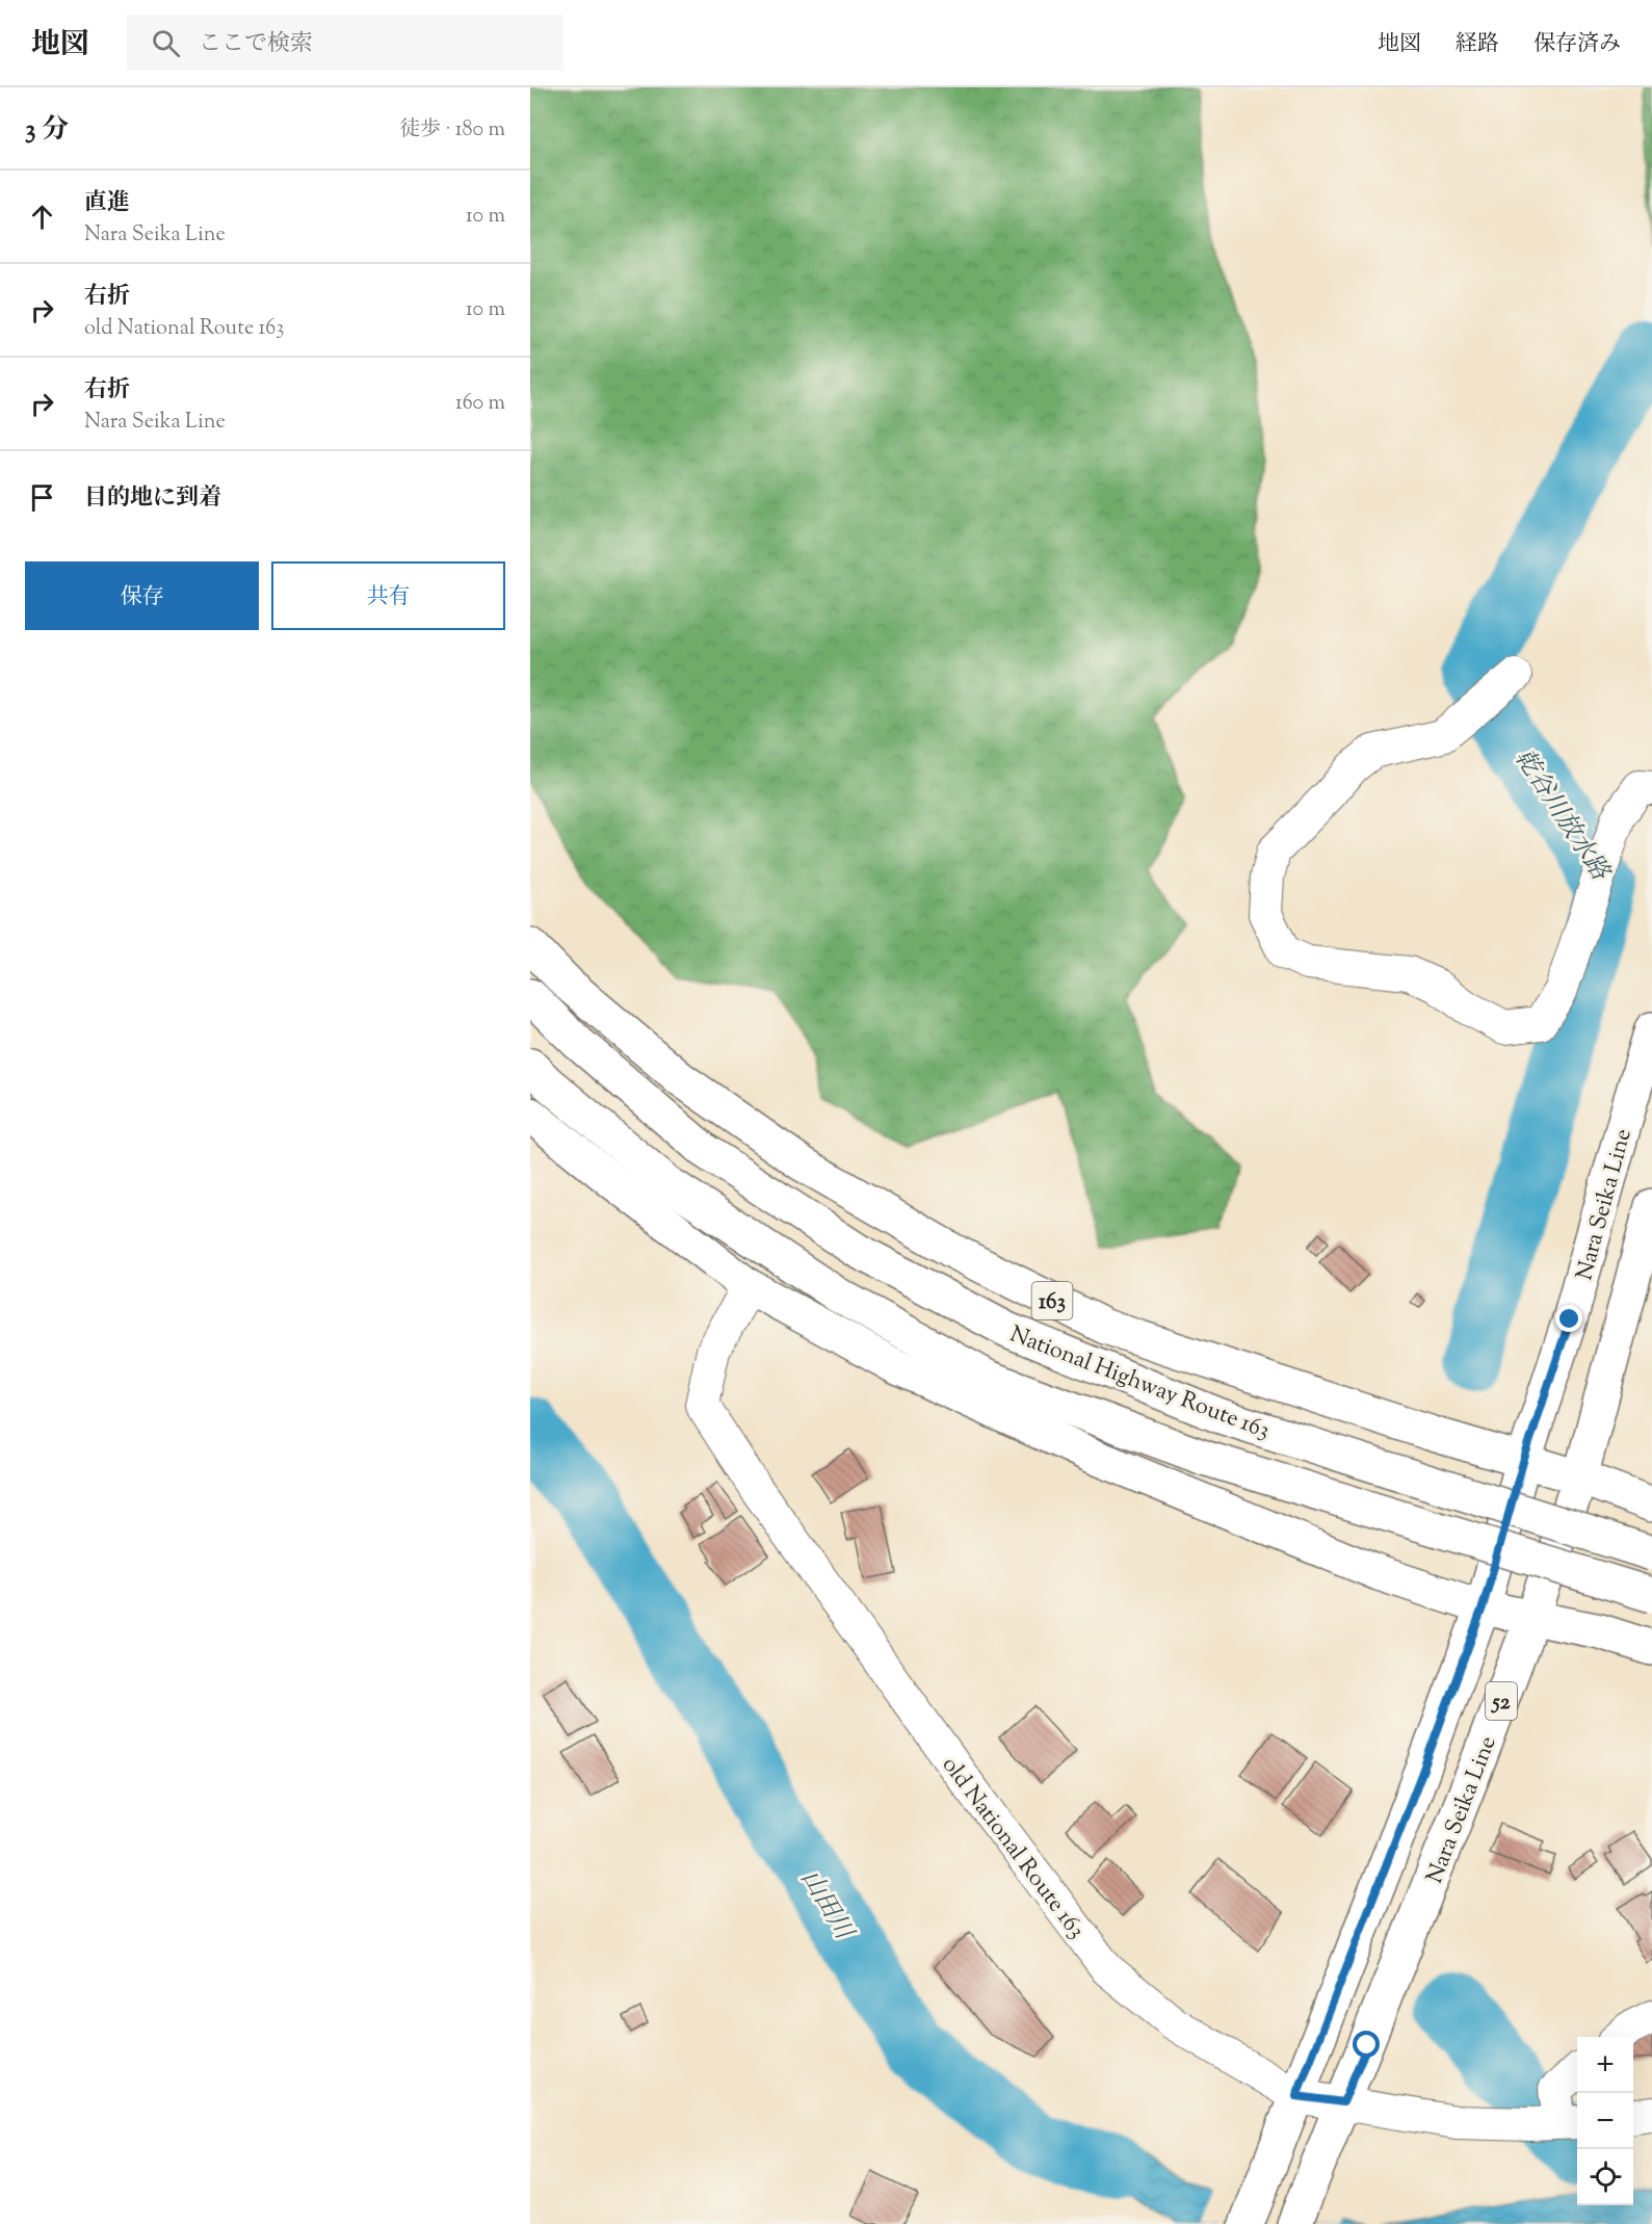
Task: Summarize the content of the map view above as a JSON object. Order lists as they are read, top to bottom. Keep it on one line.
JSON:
{"streets":{"main road":["Nara Seika Line","163","National Highway Route 163","52"],"street":["old National Route 163"]},"crossings":[["Nara Seika Line","163"],["Nara Seika Line","old National Route 163"]],"water":["乾谷川放水路","山田川"],"page":{"header":"地図","search":"ここで検索","nav":["地図","経路","保存済み"],"heading":["3 分","徒歩 · 180 m"],"list":[["直進","Nara Seika Line","10 m"],["右折","old National Route 163","10 m"],["右折","Nara Seika Line","160 m"],"目的地に到着"],"buttons":["保存","共有"],"map_buttons":["+","−"]}}
